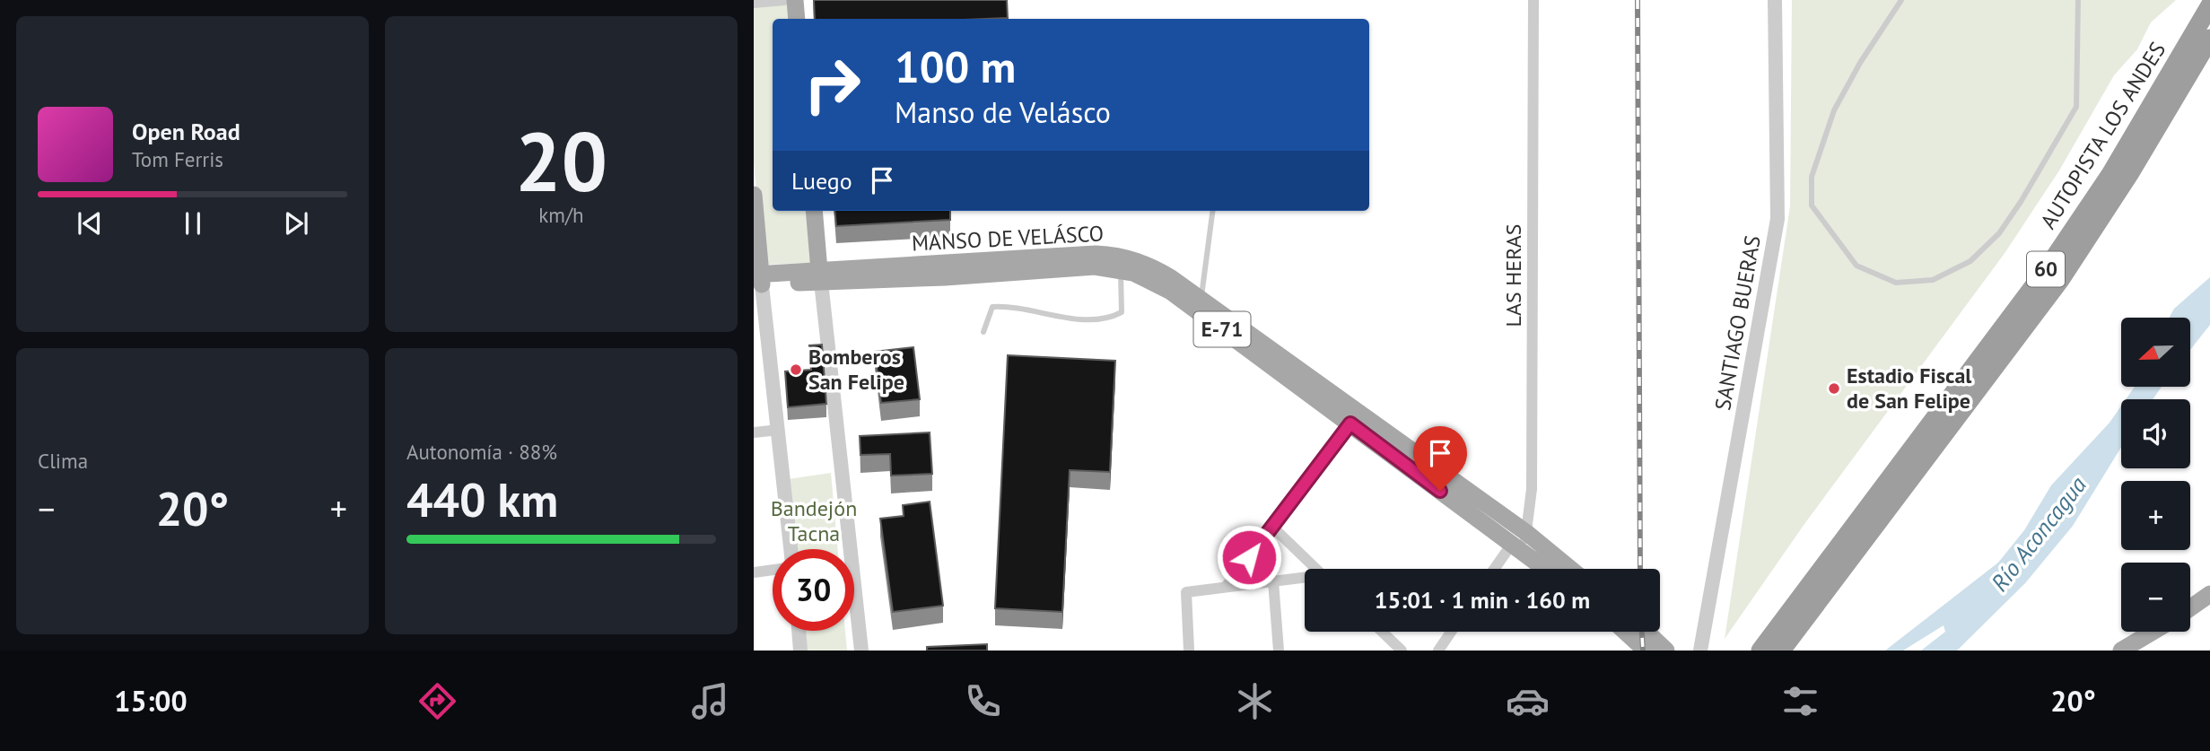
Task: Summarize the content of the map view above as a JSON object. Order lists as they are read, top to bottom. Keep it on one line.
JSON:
{"streets":{"highway":["AUTOPISTA LOS ANDES","60"],"main road":["MANSO DE VELÁSCO","E-71"],"street":["LAS HERAS","SANTIAGO BUERAS"]},"crossings":[["MANSO DE VELÁSCO","LAS HERAS"],["MANSO DE VELÁSCO","E-71"]],"water":["Río Aconcagua"],"parks":["Bandejón Tacna"],"places":["Bomberos San Felipe","Estadio Fiscal de San Felipe"],"north":"left","page":{"tile":[["20","km/h"],"Clima",["Autonomía · 88%","440 km"]],"turn":["100 m","Manso de Velásco"],"song":["Open Road","Tom Ferris"],"then":"Luego","map_buttons":["+","−"],"heat":["−","20°","+"],"limit":"30","trip":"15:01 · 1 min · 160 m","tabs":["15:00","20°"]}}
